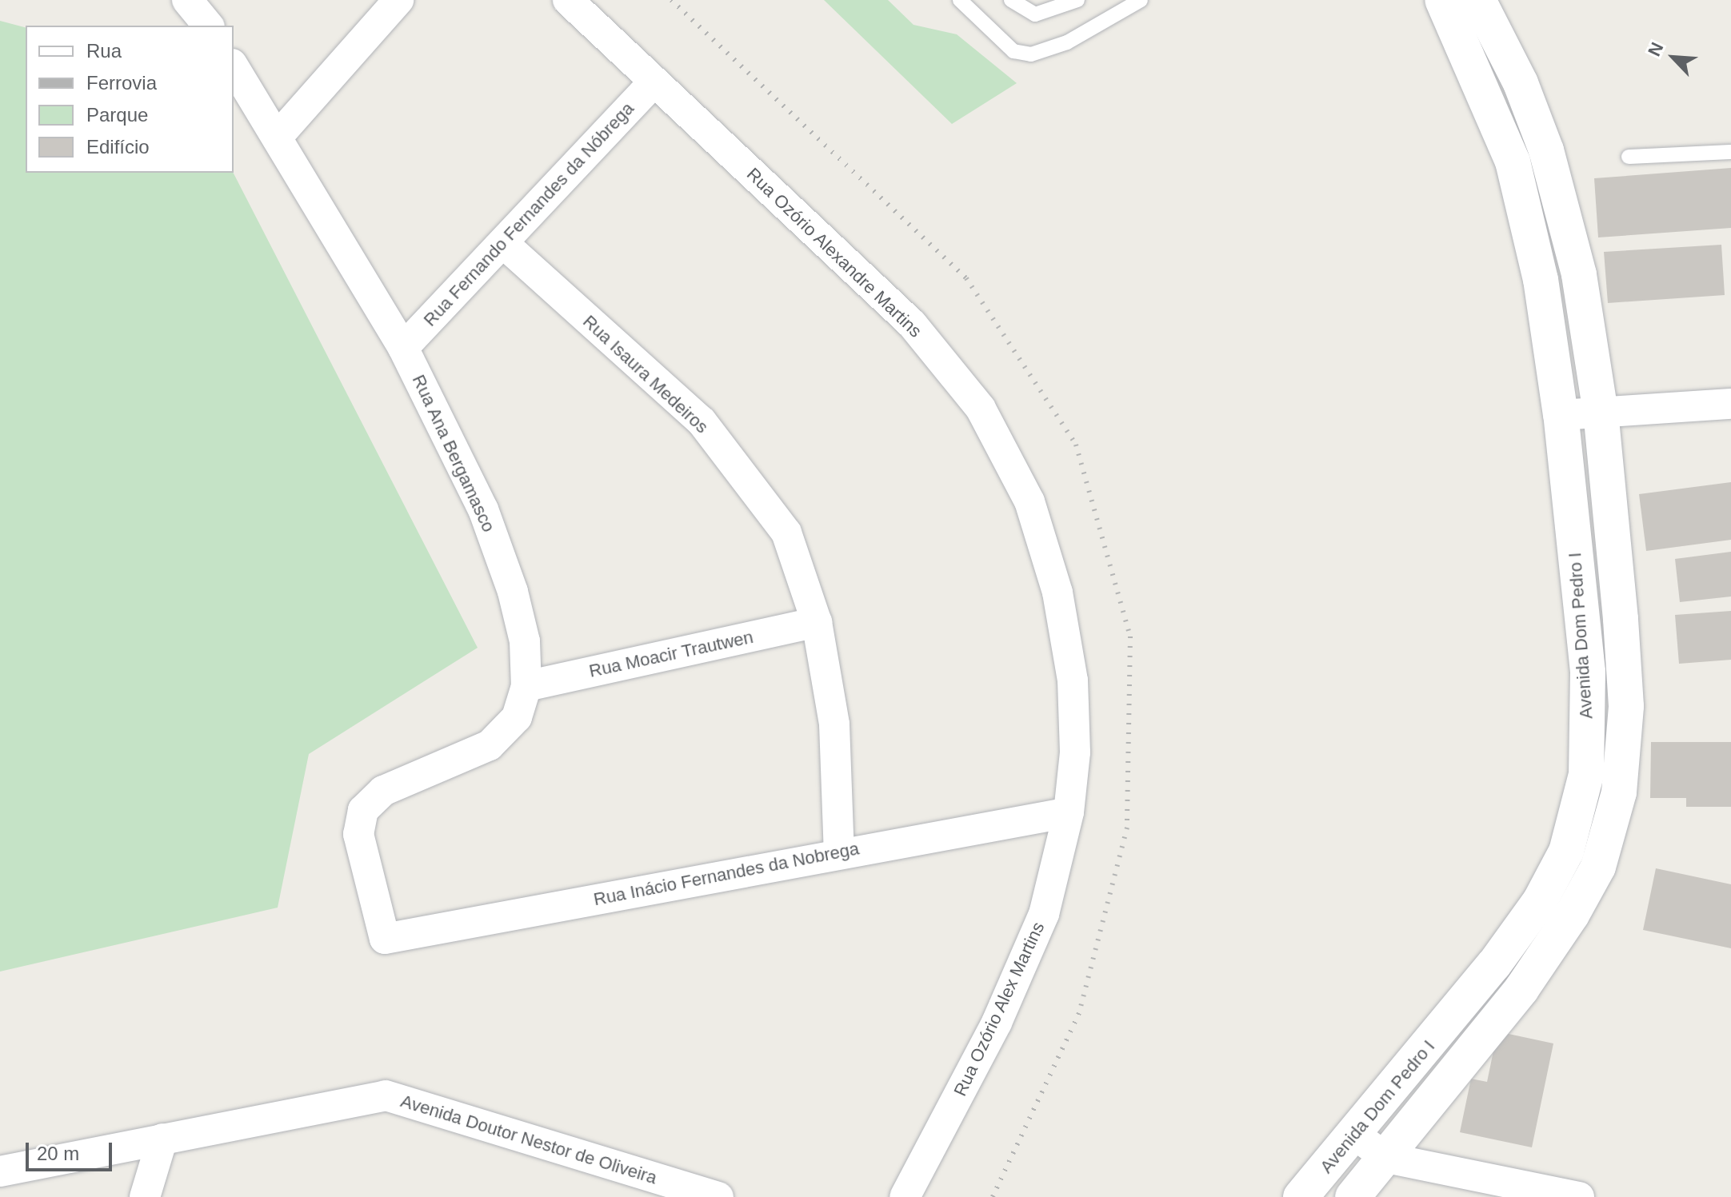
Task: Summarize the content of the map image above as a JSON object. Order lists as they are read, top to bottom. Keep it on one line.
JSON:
{"streets":{"street":["Rua Fernando Fernandes da Nóbrega","Rua Ozório Alexandre Martins","Rua Isaura Medeiros","Rua Ana Bergamasco","Avenida Dom Pedro I","Rua Moacir Trautwen","Rua Inácio Fernandes da Nobrega","Rua Ozório Alex Martins","Avenida Doutor Nestor de Oliveira"]},"crossings":[["Rua Fernando Fernandes da Nóbrega","Rua Ozório Alexandre Martins"],["Rua Fernando Fernandes da Nóbrega","Rua Isaura Medeiros"],["Rua Fernando Fernandes da Nóbrega","Rua Ana Bergamasco"],["Rua Ozório Alexandre Martins","Rua Inácio Fernandes da Nobrega"],["Rua Ozório Alexandre Martins","Rua Ozório Alex Martins"],["Rua Isaura Medeiros","Rua Moacir Trautwen"],["Rua Isaura Medeiros","Rua Inácio Fernandes da Nobrega"],["Rua Ana Bergamasco","Rua Moacir Trautwen"],["Rua Ana Bergamasco","Rua Inácio Fernandes da Nobrega"],["Rua Inácio Fernandes da Nobrega","Rua Ozório Alex Martins"]],"legend":["Rua","Ferrovia","Parque","Edifício"],"scale_bar":"20 m","north":"top left"}
